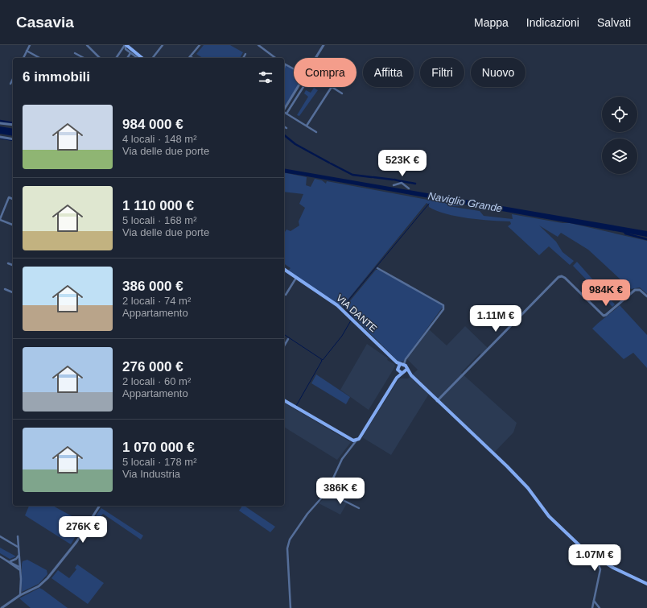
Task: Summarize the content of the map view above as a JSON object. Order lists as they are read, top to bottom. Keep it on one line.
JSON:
{"streets":{"main road":["VIA DANTE"]},"water":["Naviglio Grande"],"page":{"header":"Casavia","nav":["Mappa","Indicazioni","Salvati"],"chip":["Compra","Affitta","Filtri","Nuovo"],"heading":"6 immobili","list":[{"name":"984 000 €","note":"4 locali · 148 m² · Via delle due porte"},{"name":"1 110 000 €","note":"5 locali · 168 m² · Via delle due porte"},{"name":"386 000 €","note":"2 locali · 74 m² · Appartamento"},{"name":"276 000 €","note":"2 locali · 60 m² · Appartamento"},{"name":"1 070 000 €","note":"5 locali · 178 m² · Via Industria"}],"price":["523K €","984K €","1.11M €","386K €","276K €","1.07M €"]}}
